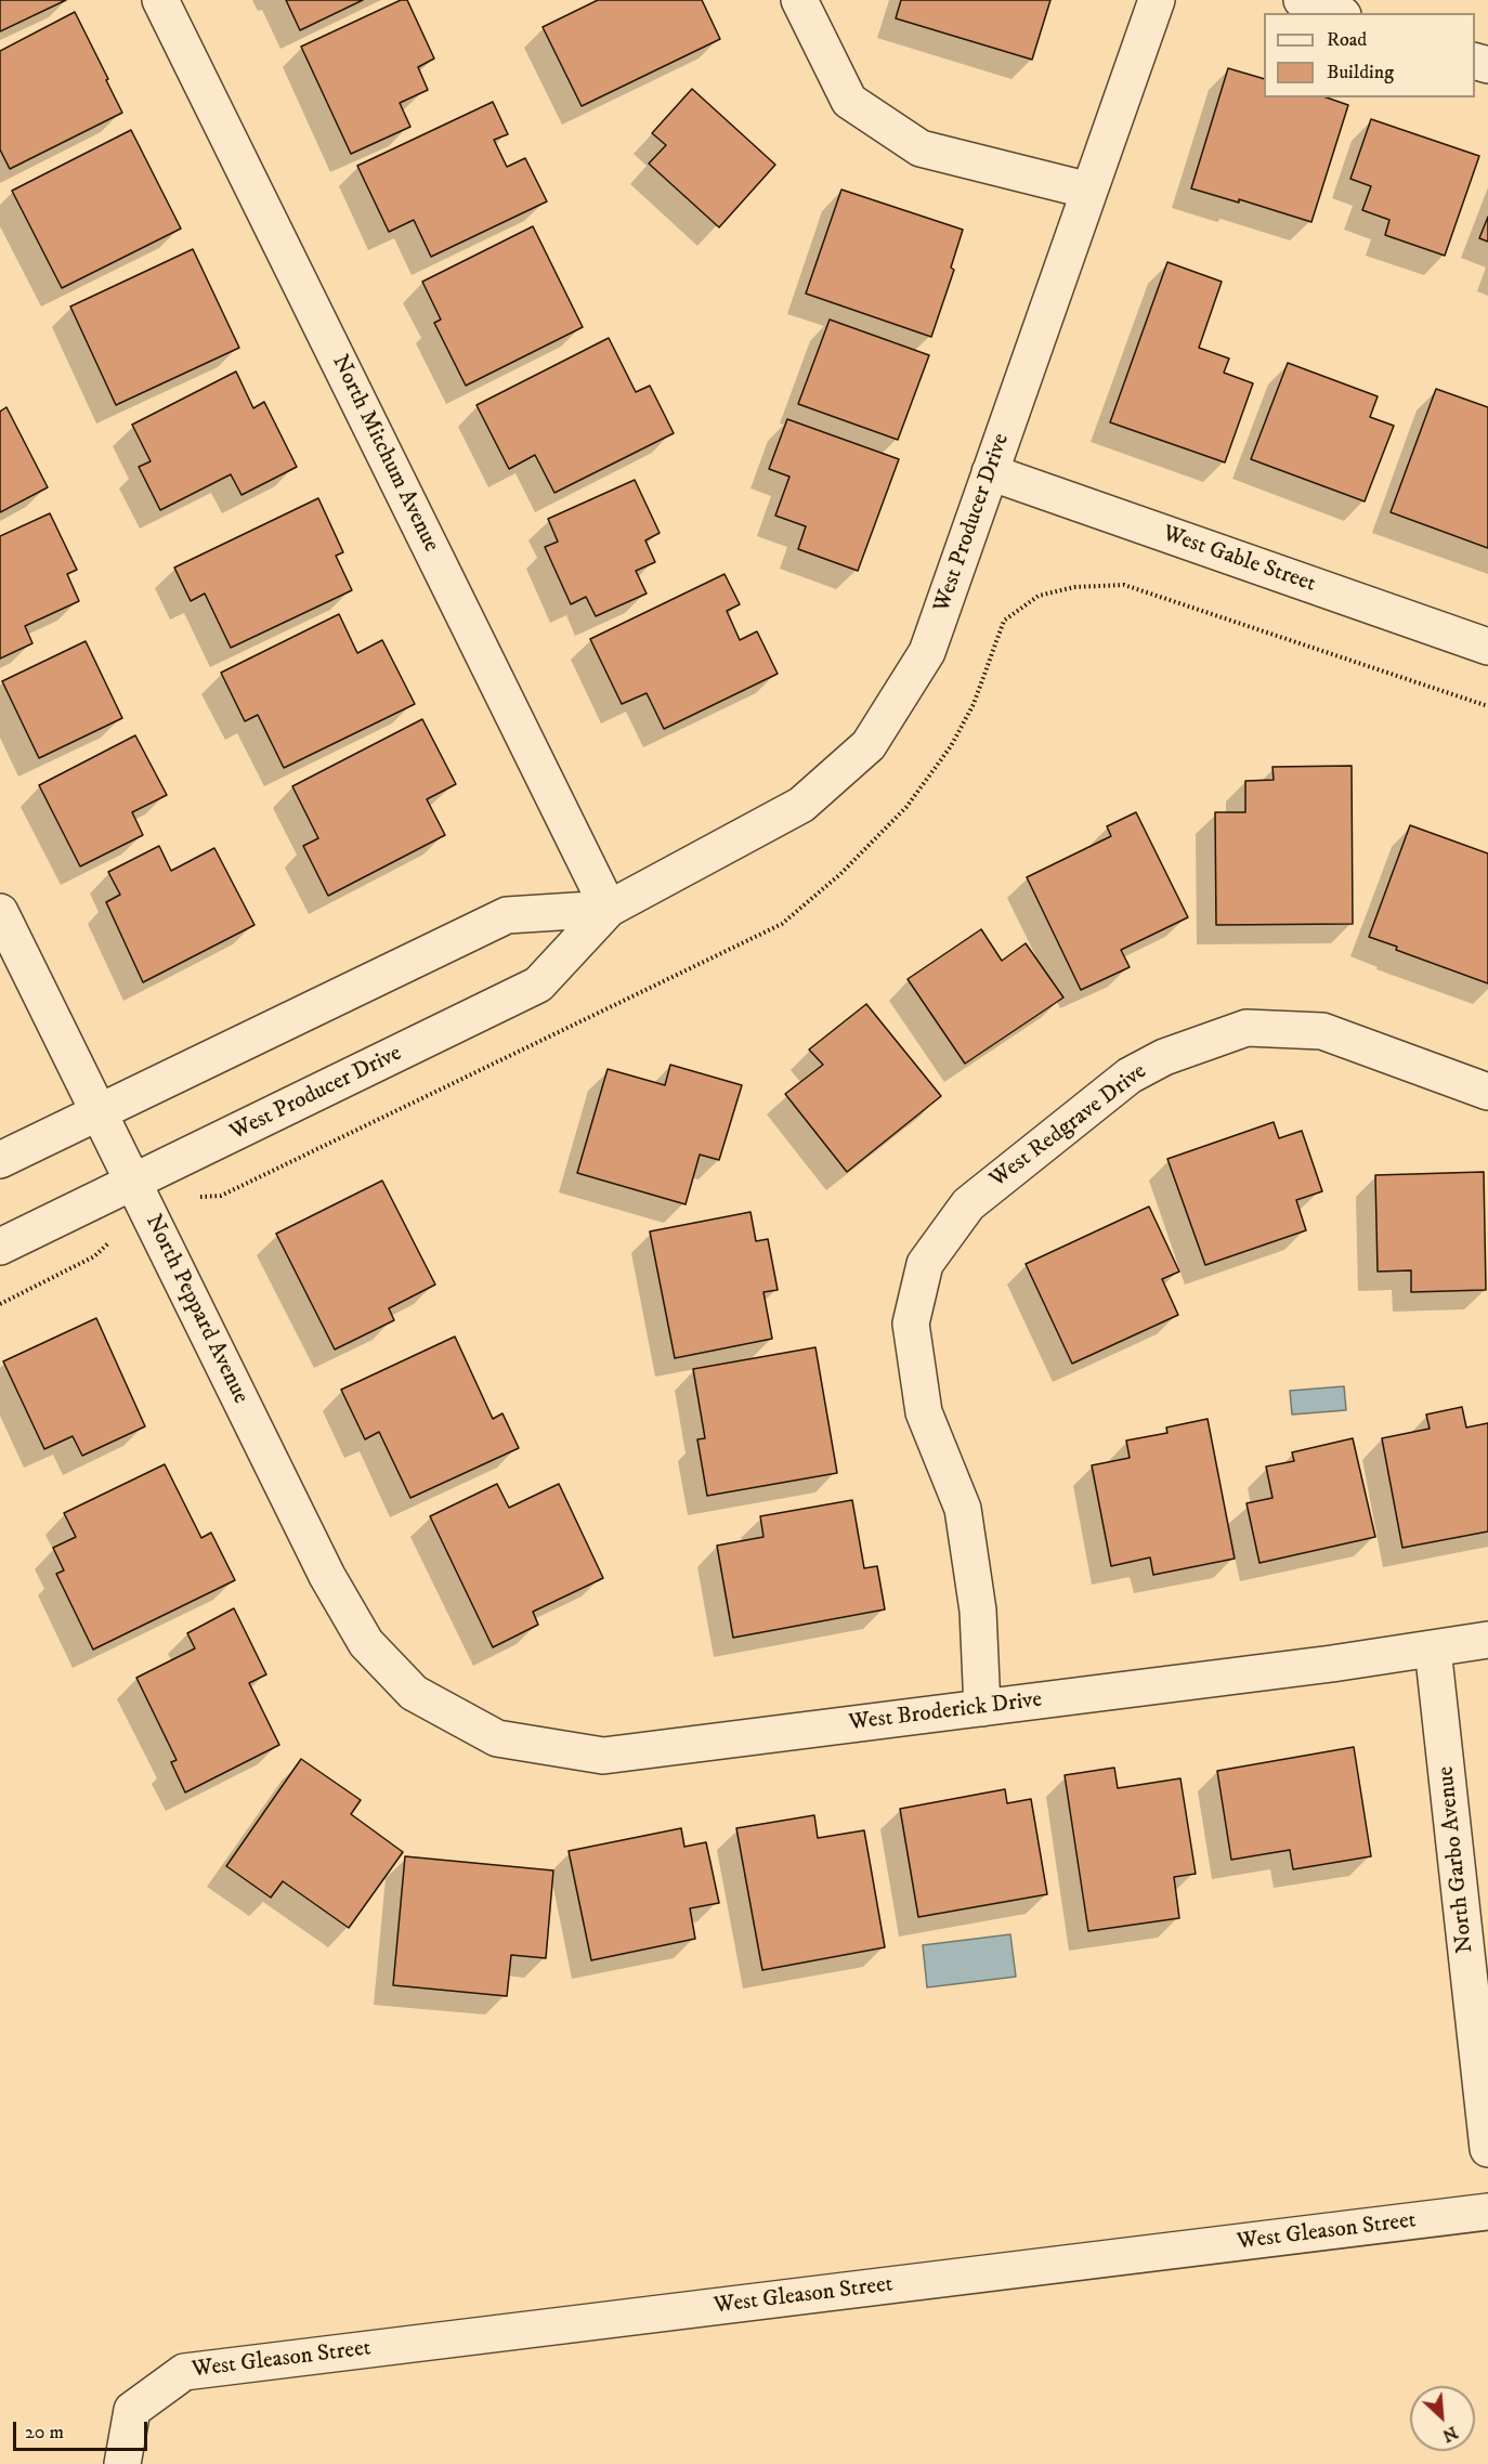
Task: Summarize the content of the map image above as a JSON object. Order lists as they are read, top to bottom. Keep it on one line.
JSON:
{"streets":{"street":["North Mitchum Avenue","West Producer Drive","West Gable Street","West Redgrave Drive","North Peppard Avenue","West Broderick Drive","North Garbo Avenue","West Gleason Street"]},"crossings":[["North Mitchum Avenue","West Producer Drive"],["West Producer Drive","West Gable Street"],["West Producer Drive","North Peppard Avenue"],["West Redgrave Drive","West Broderick Drive"],["North Peppard Avenue","West Broderick Drive"],["West Broderick Drive","North Garbo Avenue"]],"legend":["Road","Building"],"scale_bar":"20 m","north":"bottom right"}
